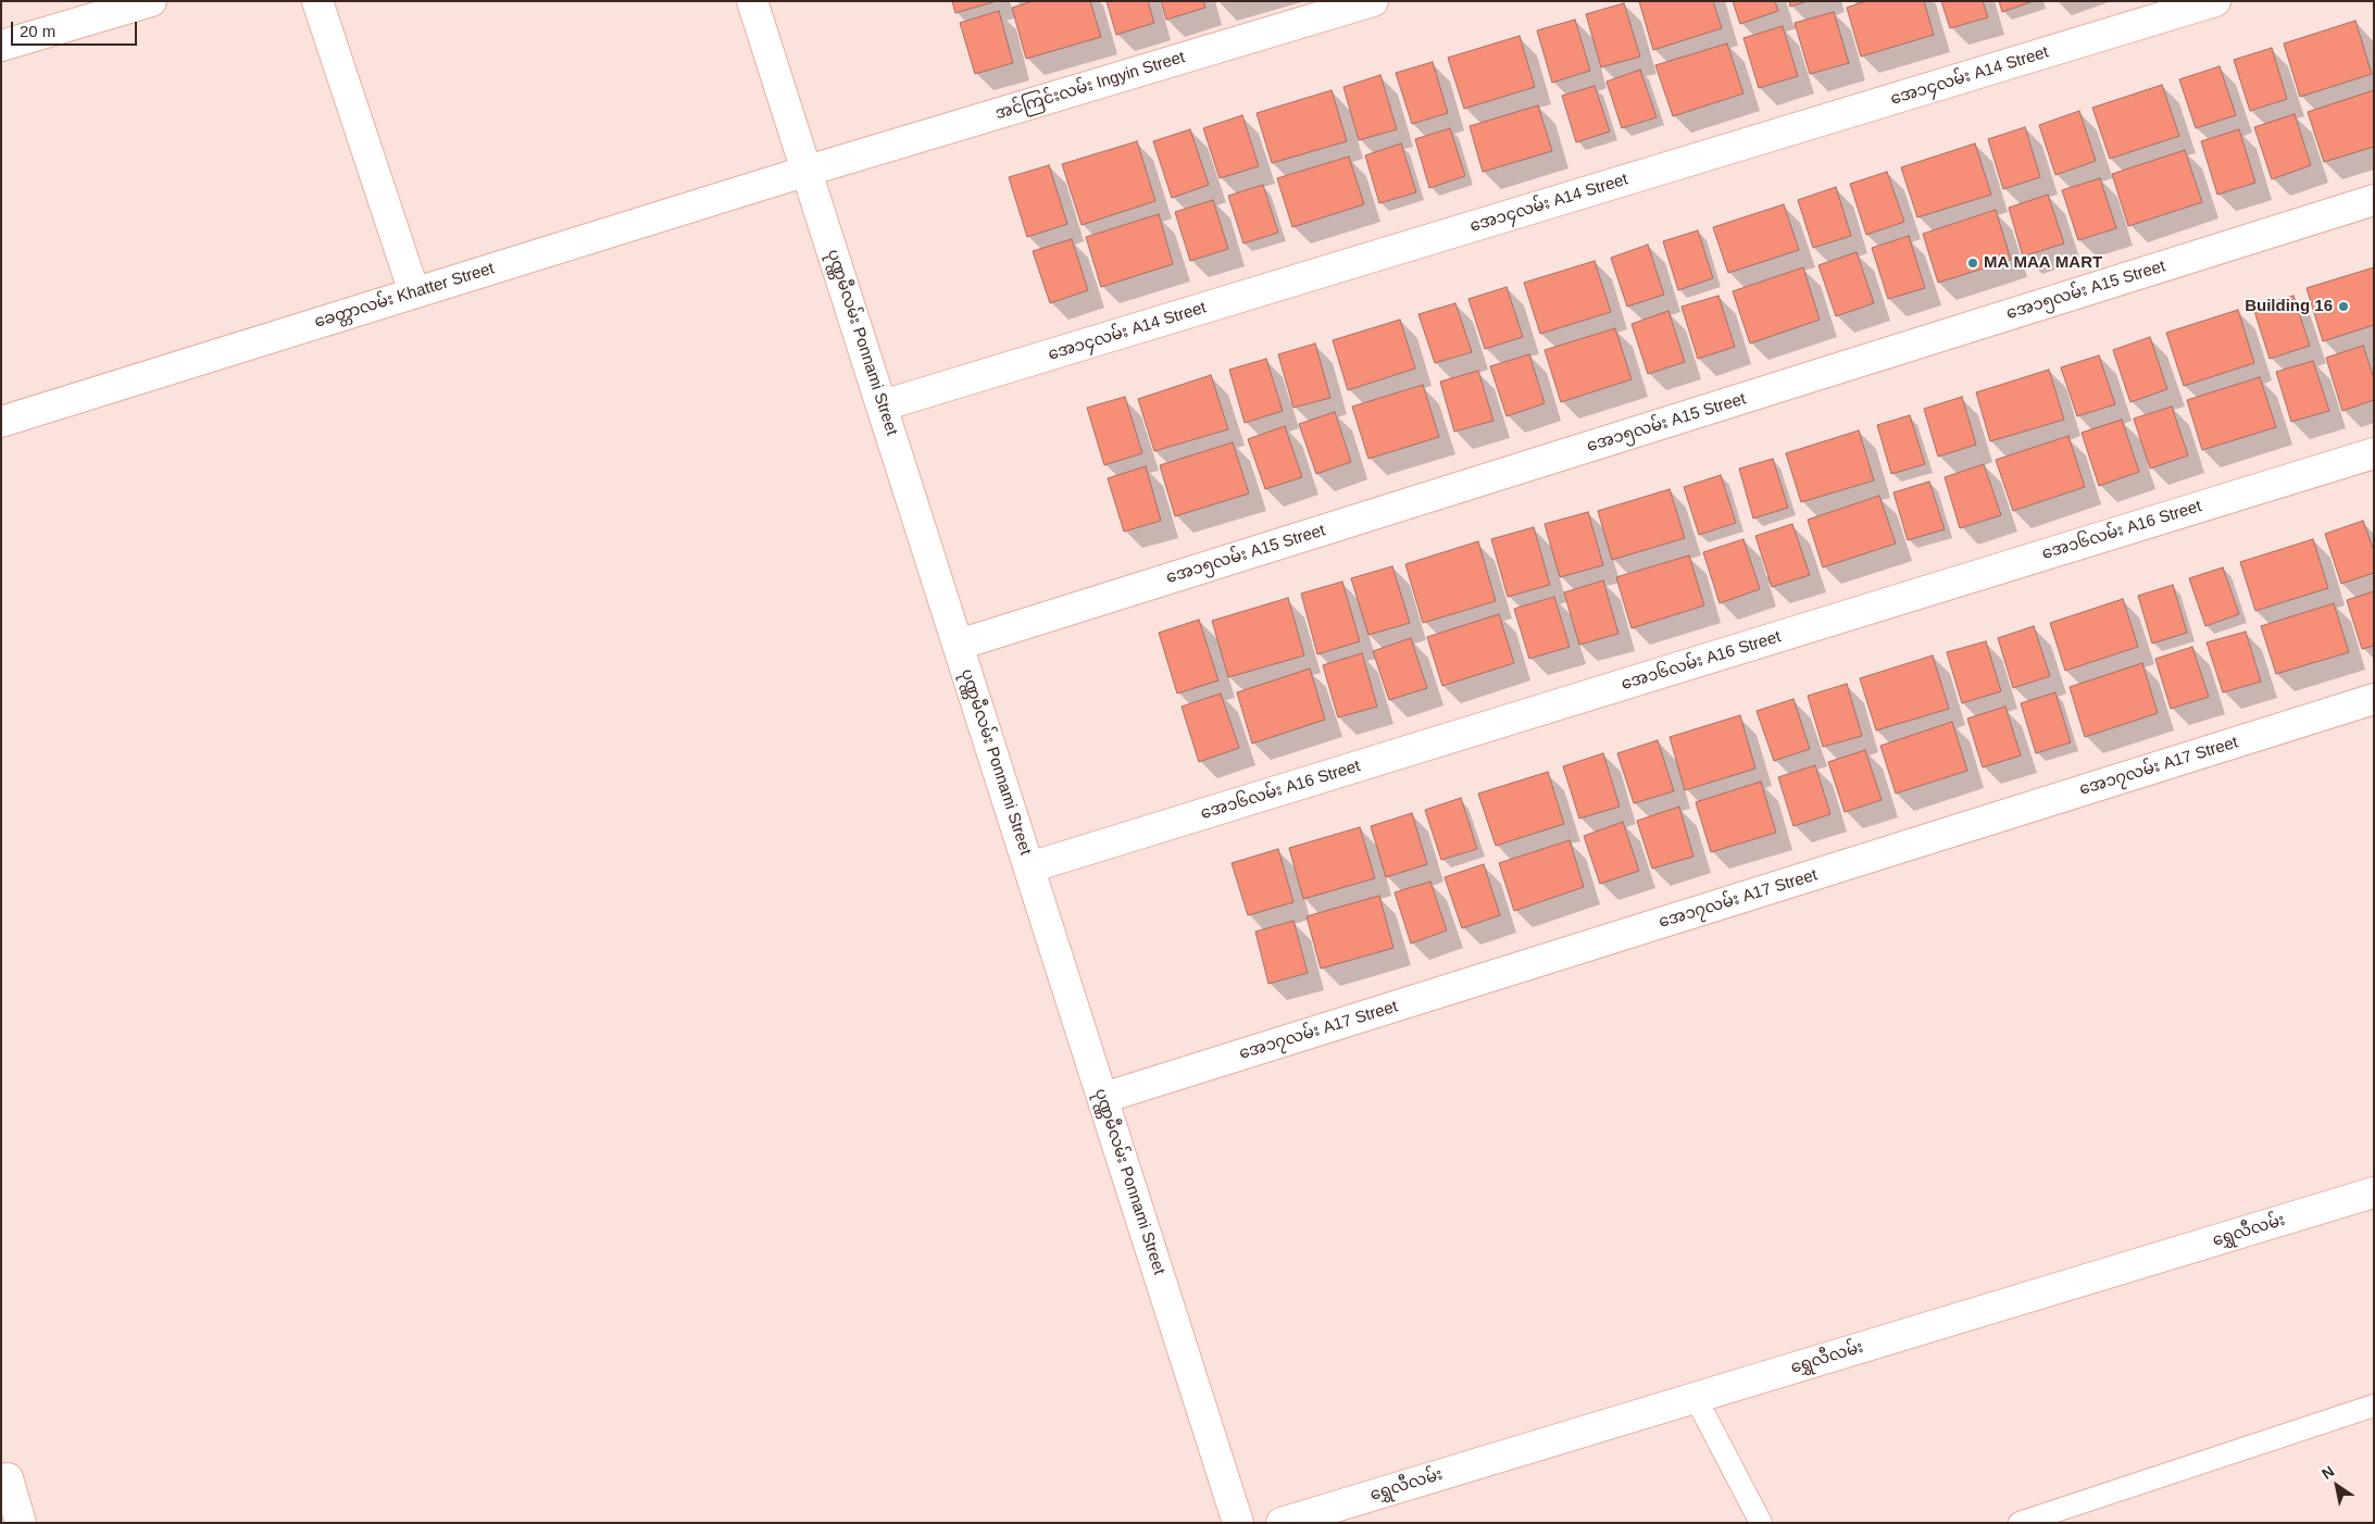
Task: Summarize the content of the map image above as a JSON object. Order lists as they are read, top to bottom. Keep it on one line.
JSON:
{"streets":{"street":["အေ၁၄လမ်း A14 Street","အင်ကြင်းလမ်း Ingyin Street","အေ၁၅လမ်း A15 Street","ခေတ္တာလမ်း Khatter Street","ပုဏ္ဏမီလမ်း Ponnami Street","အေ၁၆လမ်း A16 Street","အေ၁၇လမ်း A17 Street","ရွှေလီလမ်း"]},"crossings":[["အေ၁၄လမ်း A14 Street","ပုဏ္ဏမီလမ်း Ponnami Street"],["အင်ကြင်းလမ်း Ingyin Street","ခေတ္တာလမ်း Khatter Street"],["အင်ကြင်းလမ်း Ingyin Street","ပုဏ္ဏမီလမ်း Ponnami Street"],["အေ၁၅လမ်း A15 Street","ပုဏ္ဏမီလမ်း Ponnami Street"],["ခေတ္တာလမ်း Khatter Street","ပုဏ္ဏမီလမ်း Ponnami Street"],["ပုဏ္ဏမီလမ်း Ponnami Street","အေ၁၆လမ်း A16 Street"],["ပုဏ္ဏမီလမ်း Ponnami Street","အေ၁၇လမ်း A17 Street"]],"places":["MA MAA MART","Building 16"],"scale_bar":"20 m","north":"top left"}
